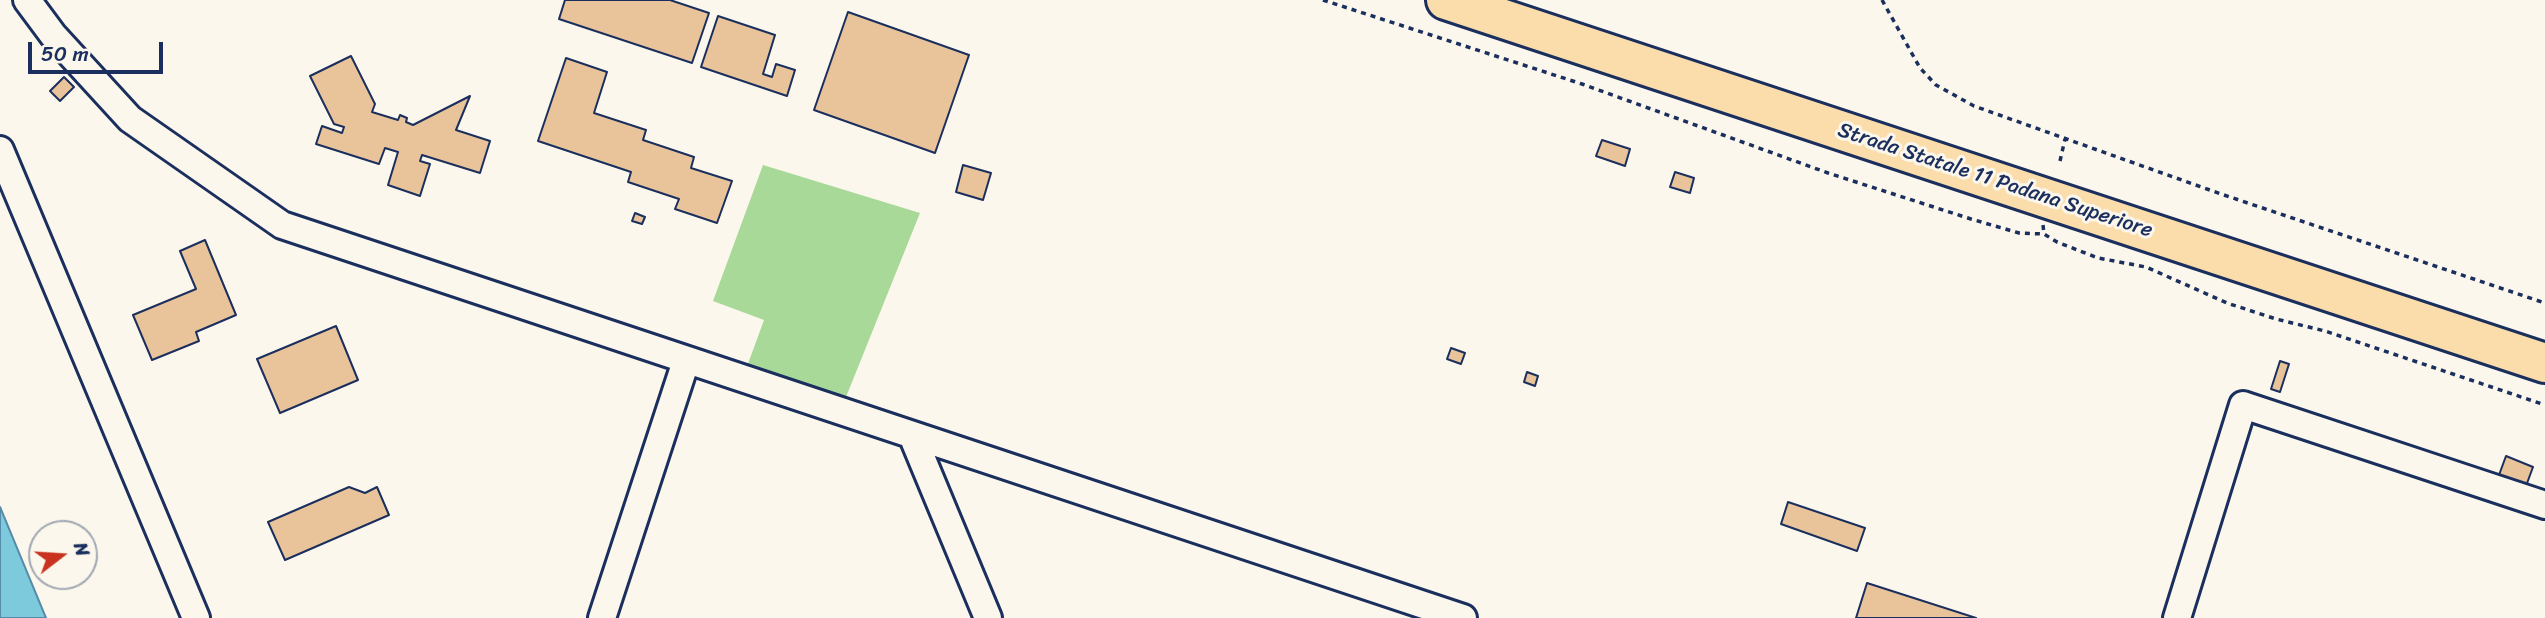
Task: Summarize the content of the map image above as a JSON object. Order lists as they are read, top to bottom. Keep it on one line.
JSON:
{"streets":{"highway":["Strada Statale 11 Padana Superiore"]},"scale_bar":"50 m","north":"right"}
